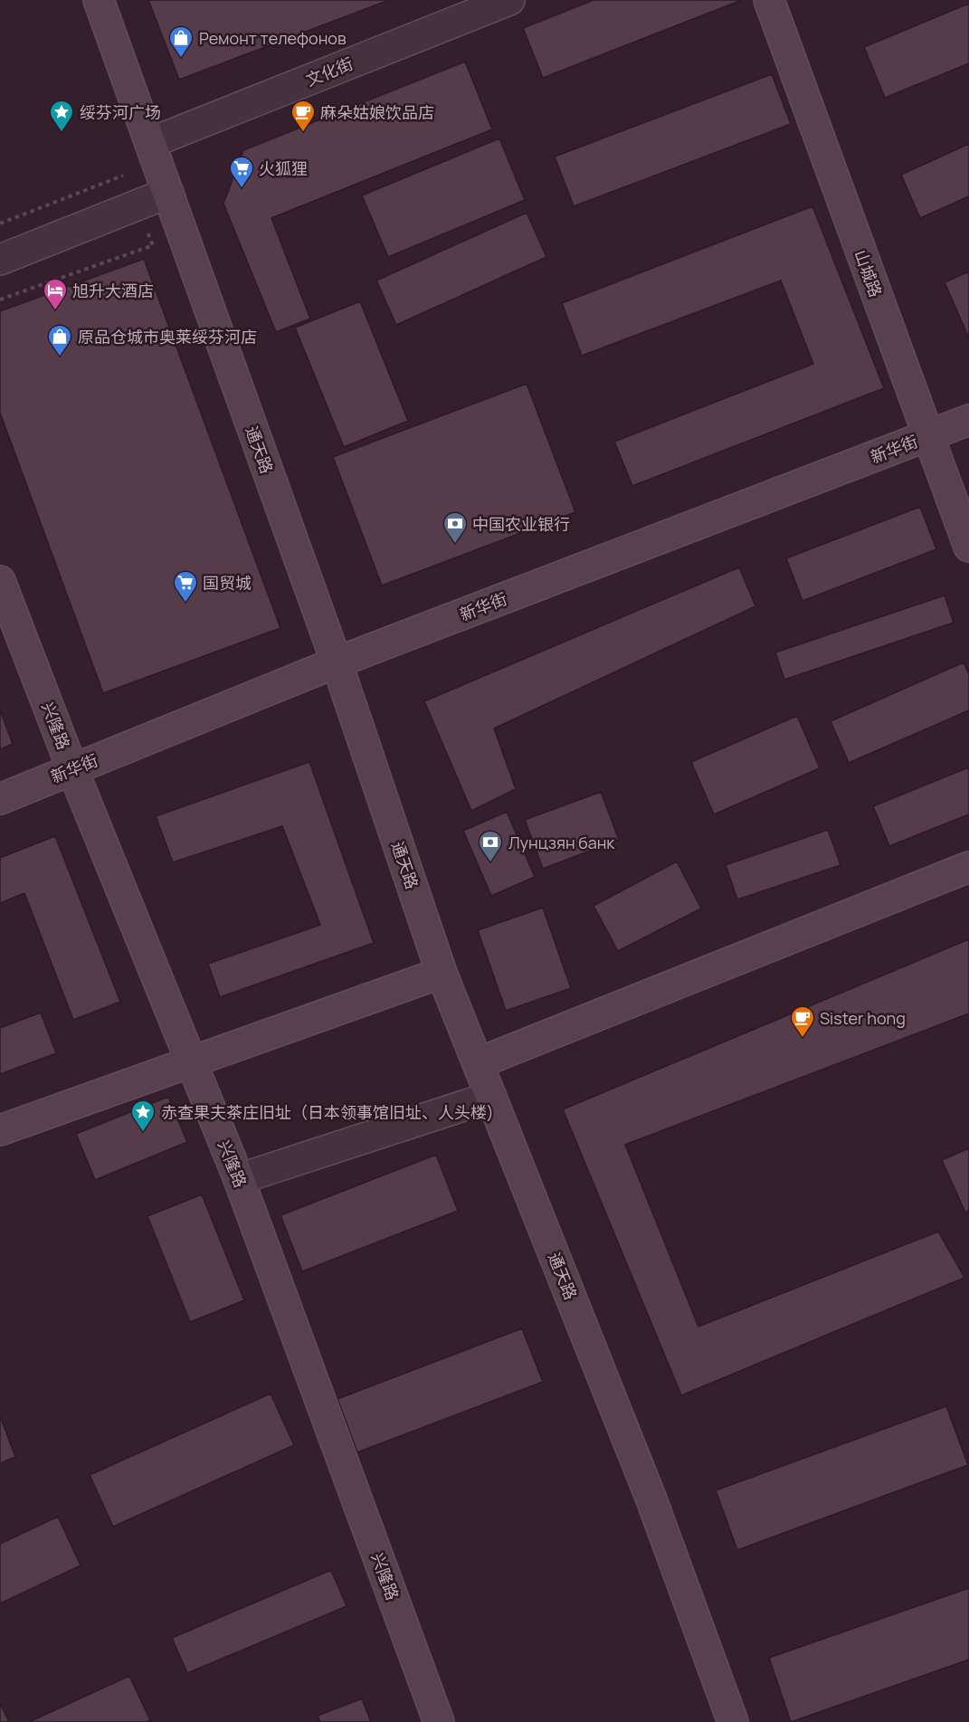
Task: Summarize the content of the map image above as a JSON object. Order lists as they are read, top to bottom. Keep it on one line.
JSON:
{"streets":{"main road":["山城路","新华街","通天路","兴隆路"],"street":["文化街"]},"crossings":[["文化街","通天路"],["山城路","新华街"],["新华街","通天路"],["新华街","兴隆路"]],"places":{"shop":["Ремонт телефонов","原品仓城市奥莱绥芬河店"],"place":["绥芬河广场","赤查果夫茶庄旧址（日本领事馆旧址、人头楼)"],"cafe":["麻朵姑娘饮品店","Sister hong"],"supermarket":["火狐狸","国贸城"],"hotel":["旭升大酒店"],"bank":["中国农业银行","Лунцзян банк"]}}
